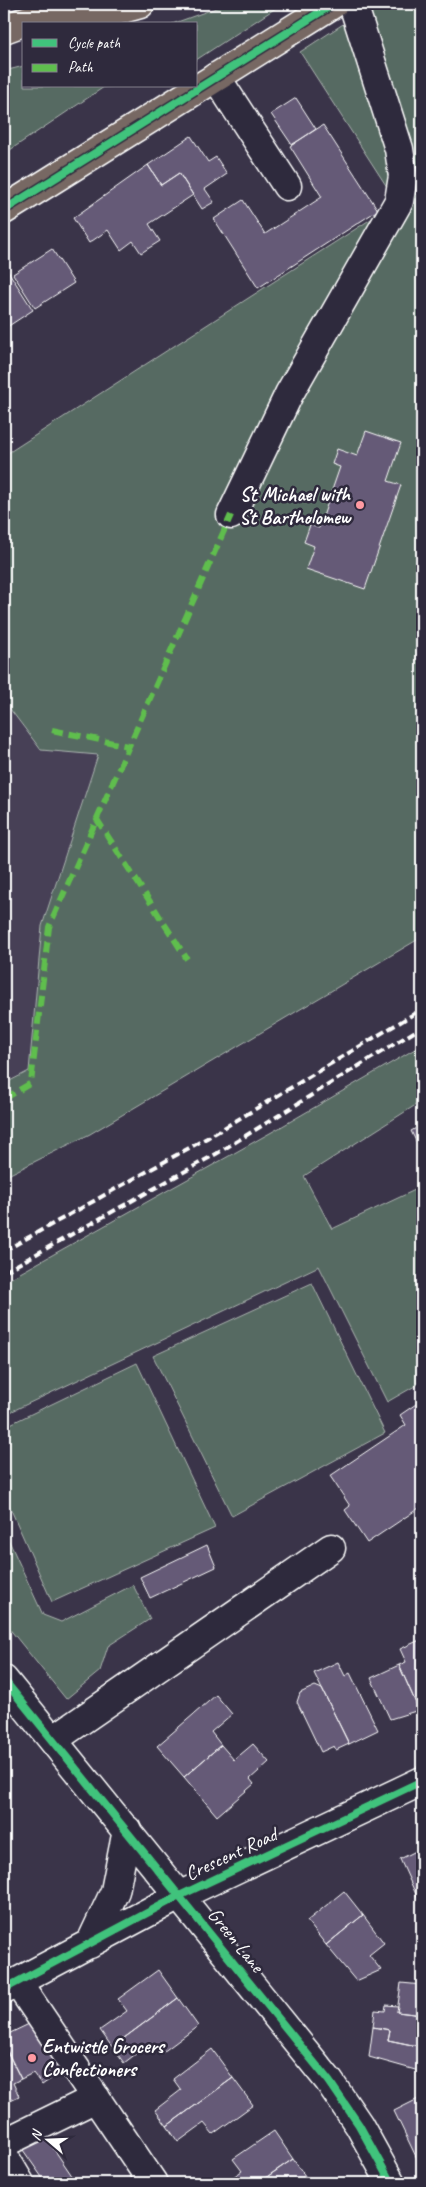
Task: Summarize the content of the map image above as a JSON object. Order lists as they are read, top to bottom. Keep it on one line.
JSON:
{"streets":{"street":["Crescent Road","Green Lane"]},"crossings":[["Crescent Road","Green Lane"]],"places":["St Michael with St Bartholomew","Entwistle Grocers Confectioners"],"legend":["Cycle path","Path"],"north":"left"}
